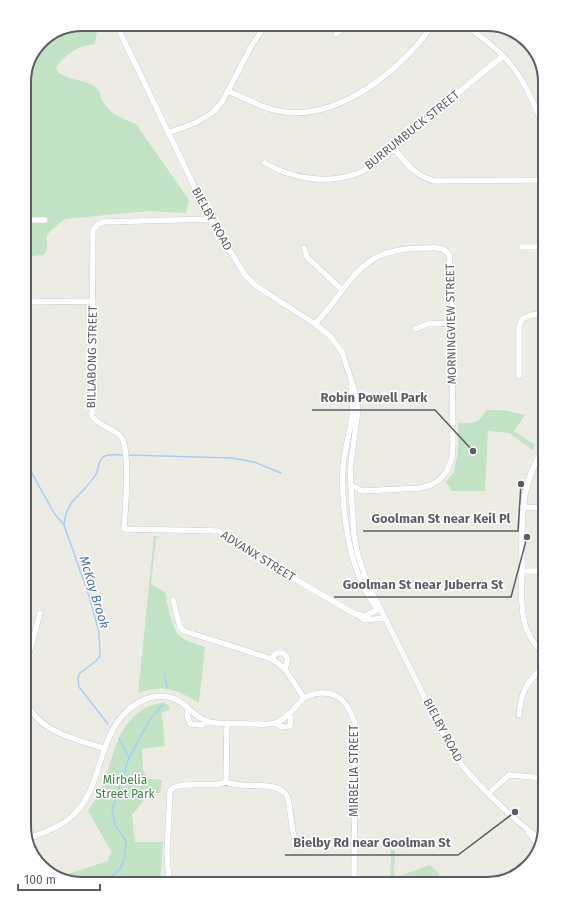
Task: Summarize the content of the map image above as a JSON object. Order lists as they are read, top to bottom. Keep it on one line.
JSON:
{"streets":{"street":["BURRUMBUCK STREET","BIELBY ROAD","MORNINGVIEW STREET","BILLABONG STREET","ADVANX STREET","MIRBELIA STREET"]},"crossings":[["BIELBY ROAD","MORNINGVIEW STREET"],["BIELBY ROAD","BILLABONG STREET"],["BIELBY ROAD","ADVANX STREET"],["BILLABONG STREET","ADVANX STREET"]],"water":["McKay Brook"],"parks":["Mirbelia Street Park"],"places":["Robin Powell Park","Goolman St near Keil Pl","Goolman St near Juberra St","Bielby Rd near Goolman St"],"scale_bar":"100 m"}
